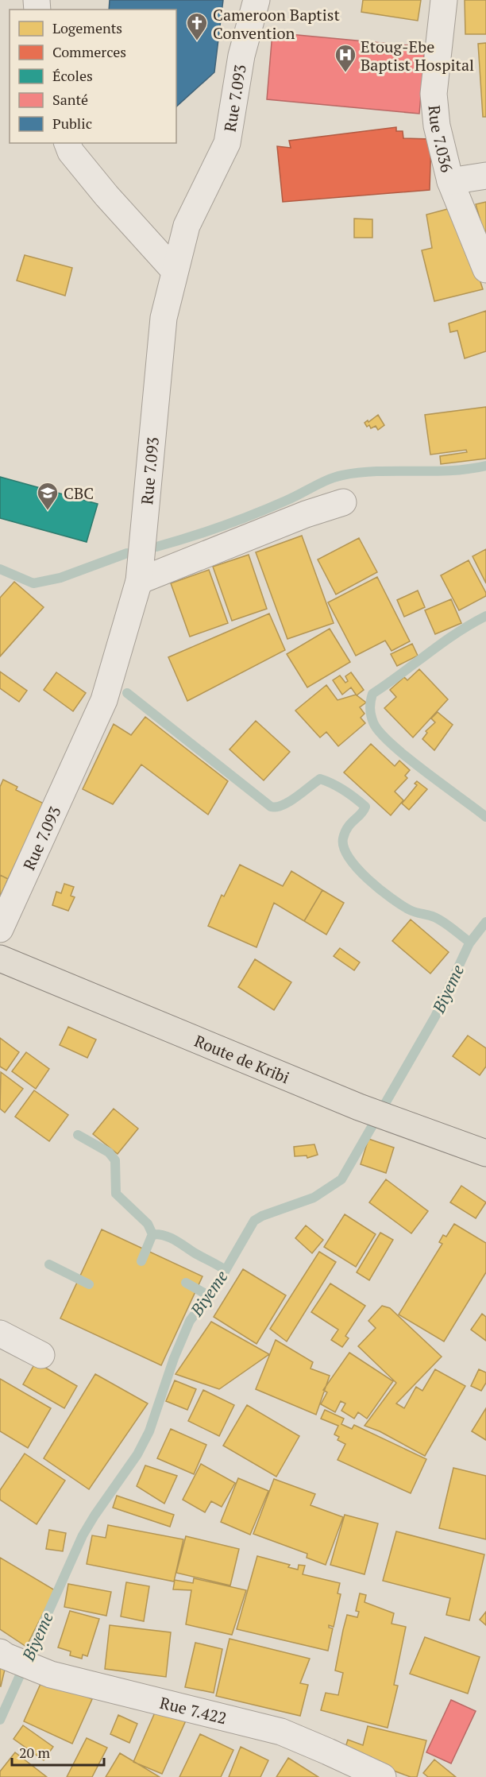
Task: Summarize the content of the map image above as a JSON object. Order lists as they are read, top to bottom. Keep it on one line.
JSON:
{"streets":{"main road":["Route de Kribi"],"street":["Rue 7.093","Rue 7.036","Rue 7.422"]},"water":["Biyeme"],"places":{"church":["Cameroon Baptist Convention"],"hospital":["Etoug-Ebe Baptist Hospital"],"school or university":["CBC"]},"legend":["Logements","Commerces","Écoles","Santé","Public"],"scale_bar":"20 m"}
